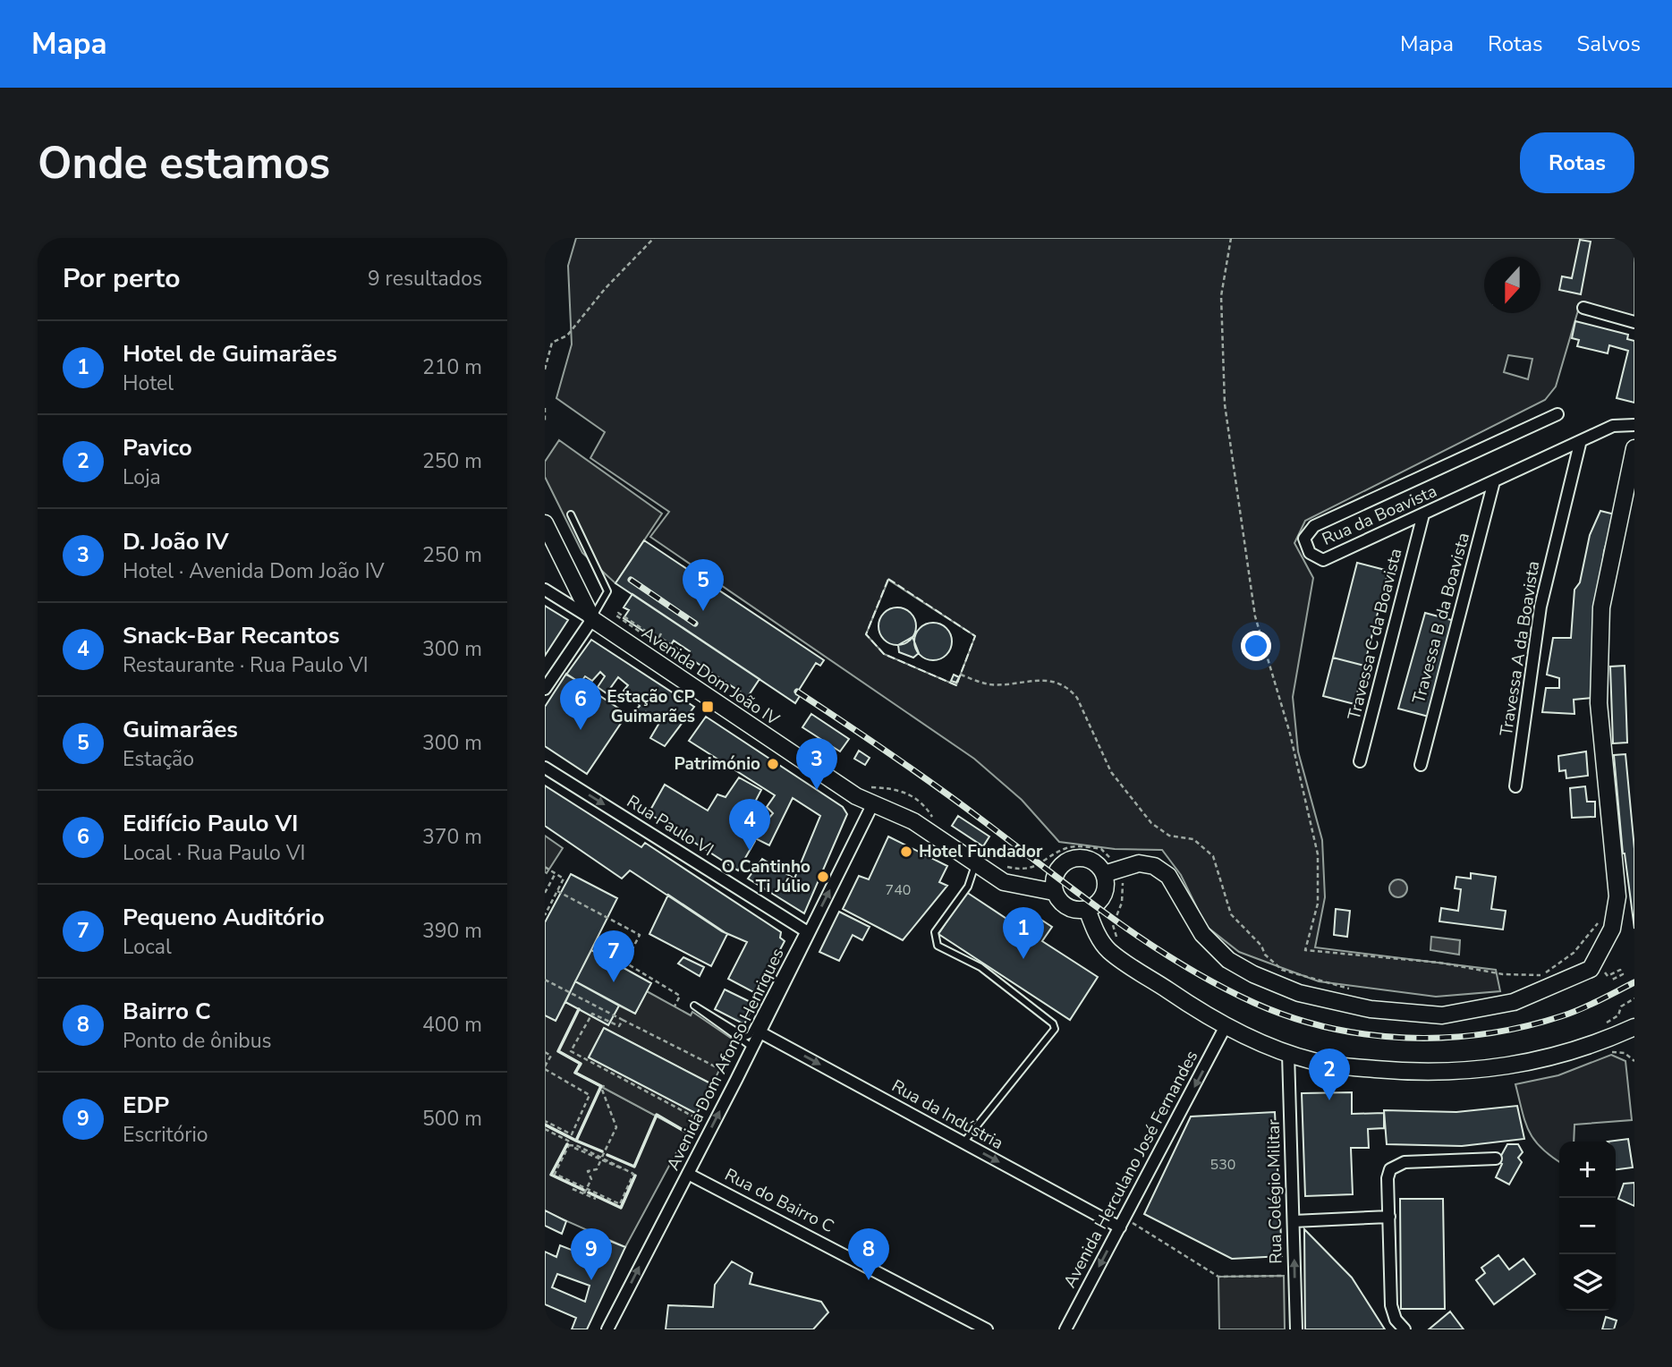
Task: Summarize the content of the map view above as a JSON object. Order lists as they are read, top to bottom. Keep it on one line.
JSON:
{"streets":{"street":["Rua da Boavista","Travessa B da Boavista","Travessa C da Boavista","Travessa A da Boavista","Avenida Dom João IV","Rua Paulo VI","Avenida Dom Afonso Henriques","Rua da Indústria","Avenida Herculano José Fernandes","Rua Colégio Militar","Rua do Bairro C"]},"crossings":[["Rua da Boavista","Travessa B da Boavista"],["Rua da Boavista","Travessa C da Boavista"],["Rua da Boavista","Travessa A da Boavista"],["Avenida Dom João IV","Avenida Dom Afonso Henriques"],["Rua Paulo VI","Avenida Dom Afonso Henriques"],["Avenida Dom Afonso Henriques","Rua da Indústria"],["Avenida Dom Afonso Henriques","Rua do Bairro C"],["Rua da Indústria","Avenida Herculano José Fernandes"]],"one_way":["Rua Paulo VI","Avenida Dom Afonso Henriques","Rua da Indústria","Avenida Herculano José Fernandes"],"places":{"transit":["Estação CP Guimarães"],"other":["Património","Hotel Fundador","O Cantinho Ti Júlio"]},"house_numbers":["740","530"],"north":"bottom","page":{"header":"Mapa","nav":["Mapa","Rotas","Salvos"],"buttons":"Rotas","title":"Onde estamos","heading":["Por perto","9 resultados"],"list":[{"mark":"1","name":"Hotel de Guimarães","note":"Hotel","value":"210 m"},{"mark":"2","name":"Pavico","note":"Loja","value":"250 m"},{"mark":"3","name":"D. João IV","note":"Hotel · Avenida Dom João IV","value":"250 m"},{"mark":"4","name":"Snack-Bar Recantos","note":"Restaurante · Rua Paulo VI","value":"300 m"},{"mark":"5","name":"Guimarães","note":"Estação","value":"300 m"},{"mark":"6","name":"Edifício Paulo VI","note":"Local · Rua Paulo VI","value":"370 m"},{"mark":"7","name":"Pequeno Auditório","note":"Local","value":"390 m"},{"mark":"8","name":"Bairro C","note":"Ponto de ônibus","value":"400 m"},{"mark":"9","name":"EDP","note":"Escritório","value":"500 m"}],"pins":["5","6","3","4","1","7","2","8","9"],"map_buttons":["+","−"]}}
